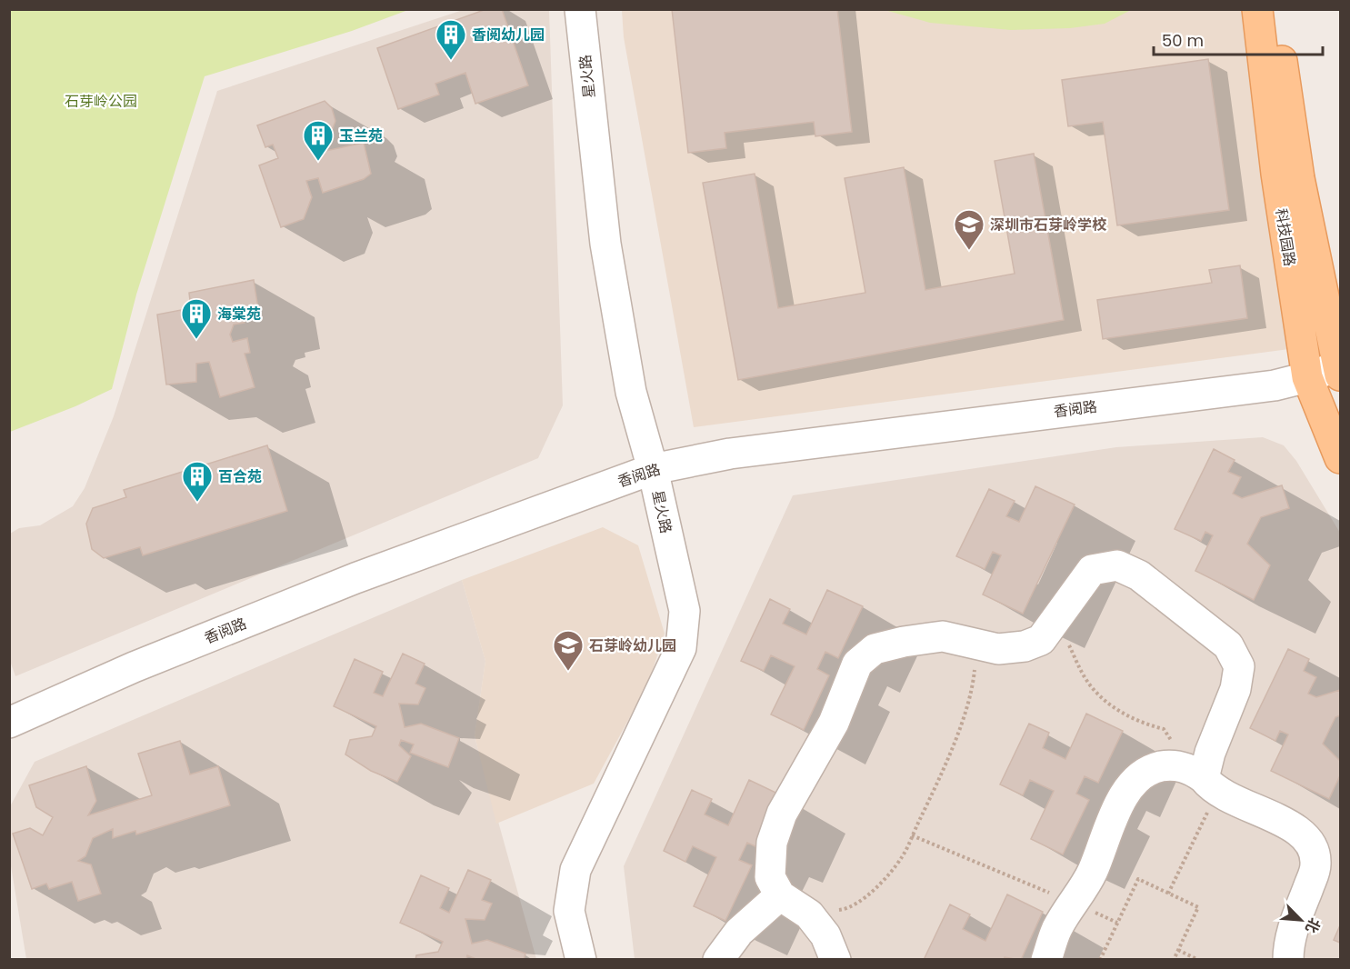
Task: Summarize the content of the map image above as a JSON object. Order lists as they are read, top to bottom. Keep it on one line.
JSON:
{"streets":{"main road":["科技园路"],"street":["星火路","香阅路"]},"crossings":[["星火路","香阅路"],["科技园路","香阅路"]],"parks":["石芽岭公园"],"places":{"building":["香阅幼儿园","玉兰苑","海棠苑","百合苑"],"school or university":["深圳市石芽岭学校","石芽岭幼儿园"]},"scale_bar":"50 m","north":"bottom right"}
